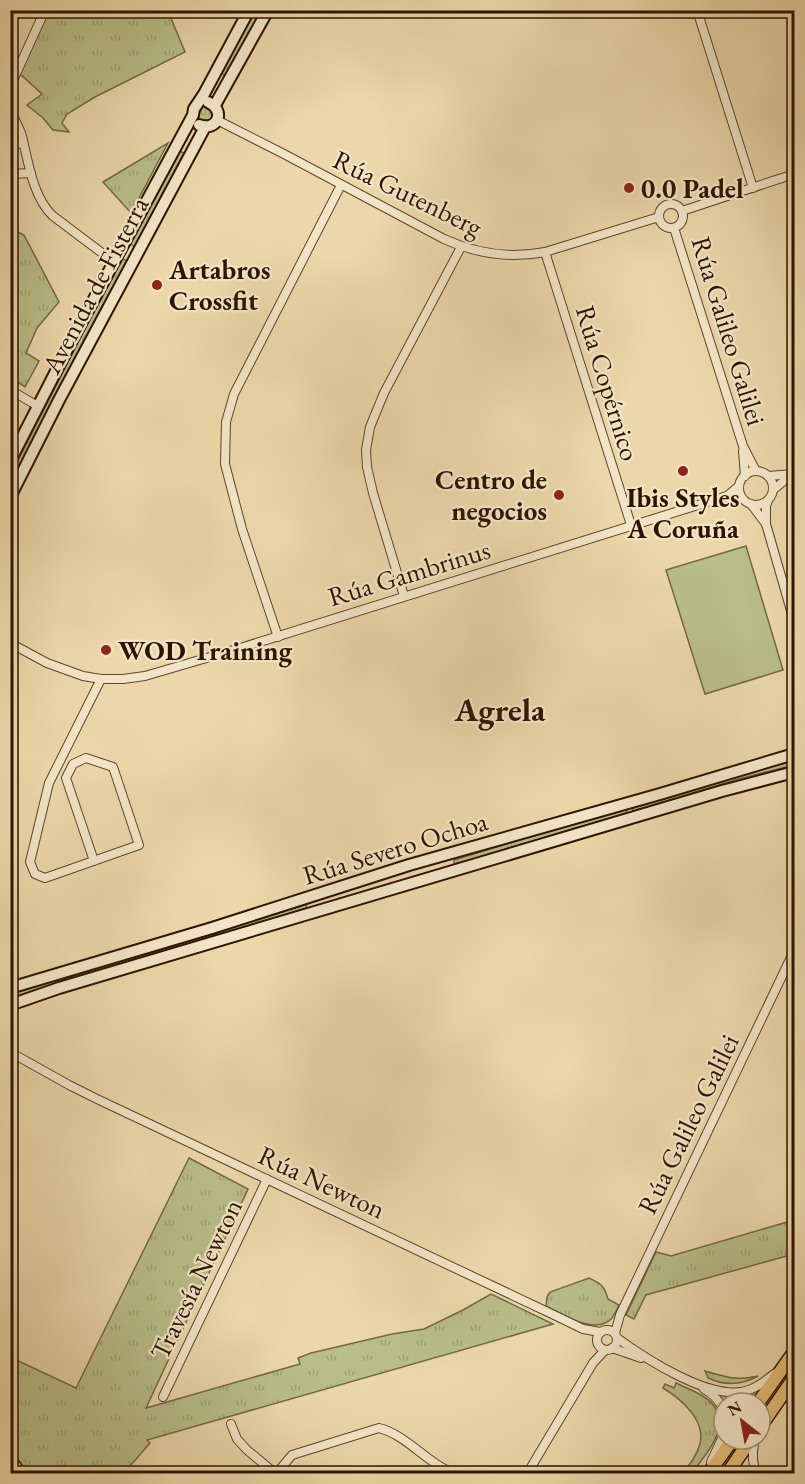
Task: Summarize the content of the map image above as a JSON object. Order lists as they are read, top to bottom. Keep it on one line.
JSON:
{"streets":{"main road":["Avenida de Fisterra","Rúa Severo Ochoa"],"street":["Rúa Gutenberg","Rúa Galileo Galilei","Rúa Copérnico","Rúa Gambrinus","Rúa Newton","Travesía Newton"]},"crossings":[["Rúa Gutenberg","Avenida de Fisterra"],["Rúa Gutenberg","Rúa Galileo Galilei"],["Rúa Gutenberg","Rúa Copérnico"],["Rúa Galileo Galilei","Rúa Gambrinus"],["Rúa Galileo Galilei","Rúa Newton"],["Rúa Copérnico","Rúa Gambrinus"],["Rúa Newton","Travesía Newton"]],"districts":["Agrela"],"places":["0.0 Padel","Artabros Crossfit","Ibis Styles A Coruña","Centro de negocios","WOD Training"],"north":"top left"}
